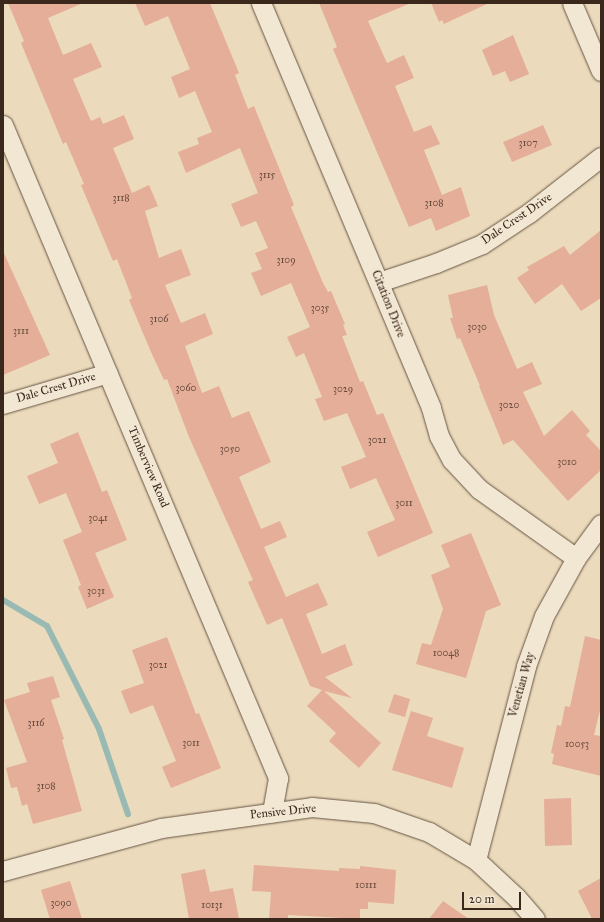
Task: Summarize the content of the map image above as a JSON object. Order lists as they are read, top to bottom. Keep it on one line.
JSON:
{"streets":{"street":["Dale Crest Drive","Citation Drive","Timberview Road","Venetian Way","Pensive Drive"]},"crossings":[["Dale Crest Drive","Citation Drive"],["Dale Crest Drive","Timberview Road"],["Citation Drive","Venetian Way"],["Timberview Road","Pensive Drive"],["Venetian Way","Pensive Drive"]],"house_numbers":["3107","3115","3118","3108","3109","3035","3106","3030","3111","3060","3029","3020","3021","3050","3010","3011","3041","3031","10048","3021","3116","3011","10053","3108","10111","3090","10131"],"scale_bar":"20 m"}
